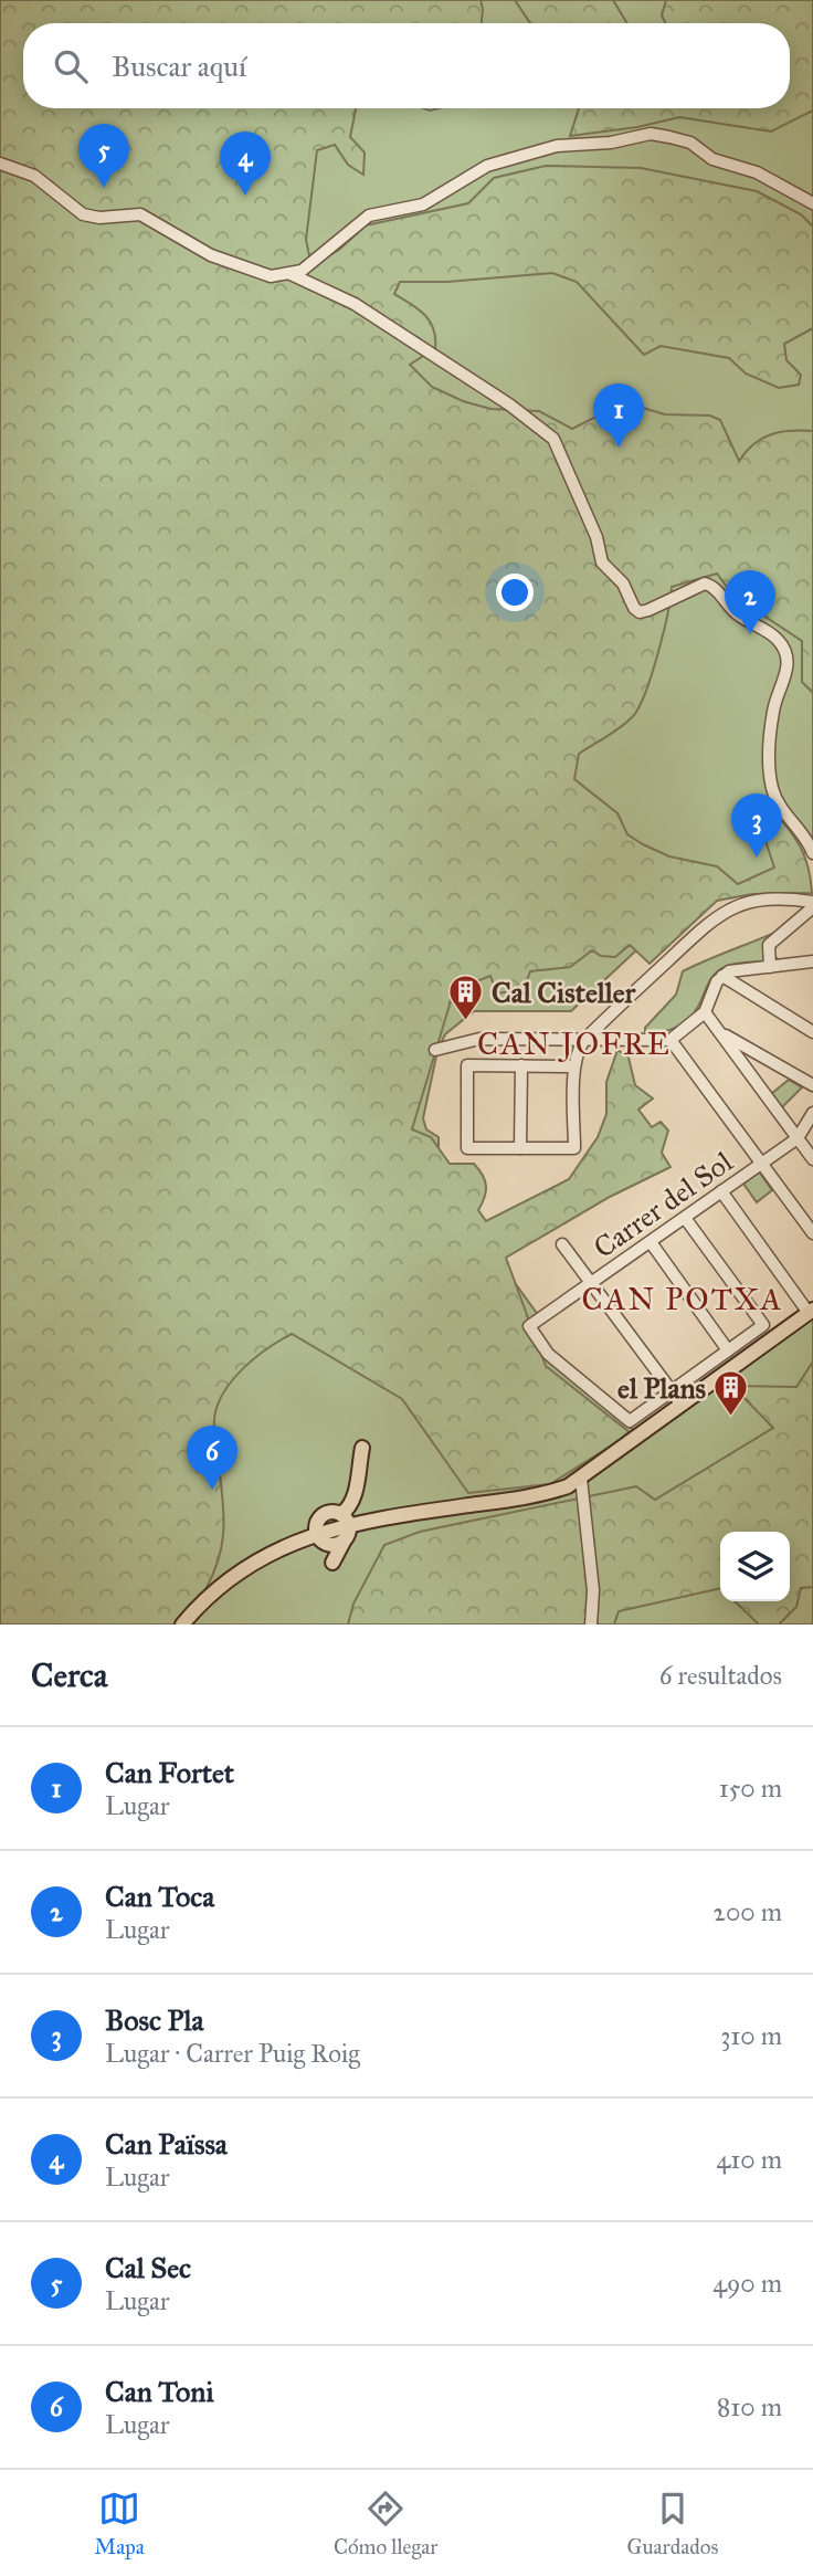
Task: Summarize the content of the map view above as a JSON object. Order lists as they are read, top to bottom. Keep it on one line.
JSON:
{"streets":{"street":["Carrer del Sol"]},"districts":["CAN JOFRE","CAN POTXA"],"places":{"building":["Cal Cisteller","el Plans"]},"page":{"search":"Buscar aquí","pins":["5","4","1","2","3","6"],"heading":["Cerca","6 resultados"],"list":[{"mark":"1","name":"Can Fortet","note":"Lugar","value":"150 m"},{"mark":"2","name":"Can Toca","note":"Lugar","value":"200 m"},{"mark":"3","name":"Bosc Pla","note":"Lugar · Carrer Puig Roig","value":"310 m"},{"mark":"4","name":"Can Païssa","note":"Lugar","value":"410 m"},{"mark":"5","name":"Cal Sec","note":"Lugar","value":"490 m"},{"mark":"6","name":"Can Toni","note":"Lugar","value":"810 m"}],"nav":["Mapa","Cómo llegar","Guardados"]}}
